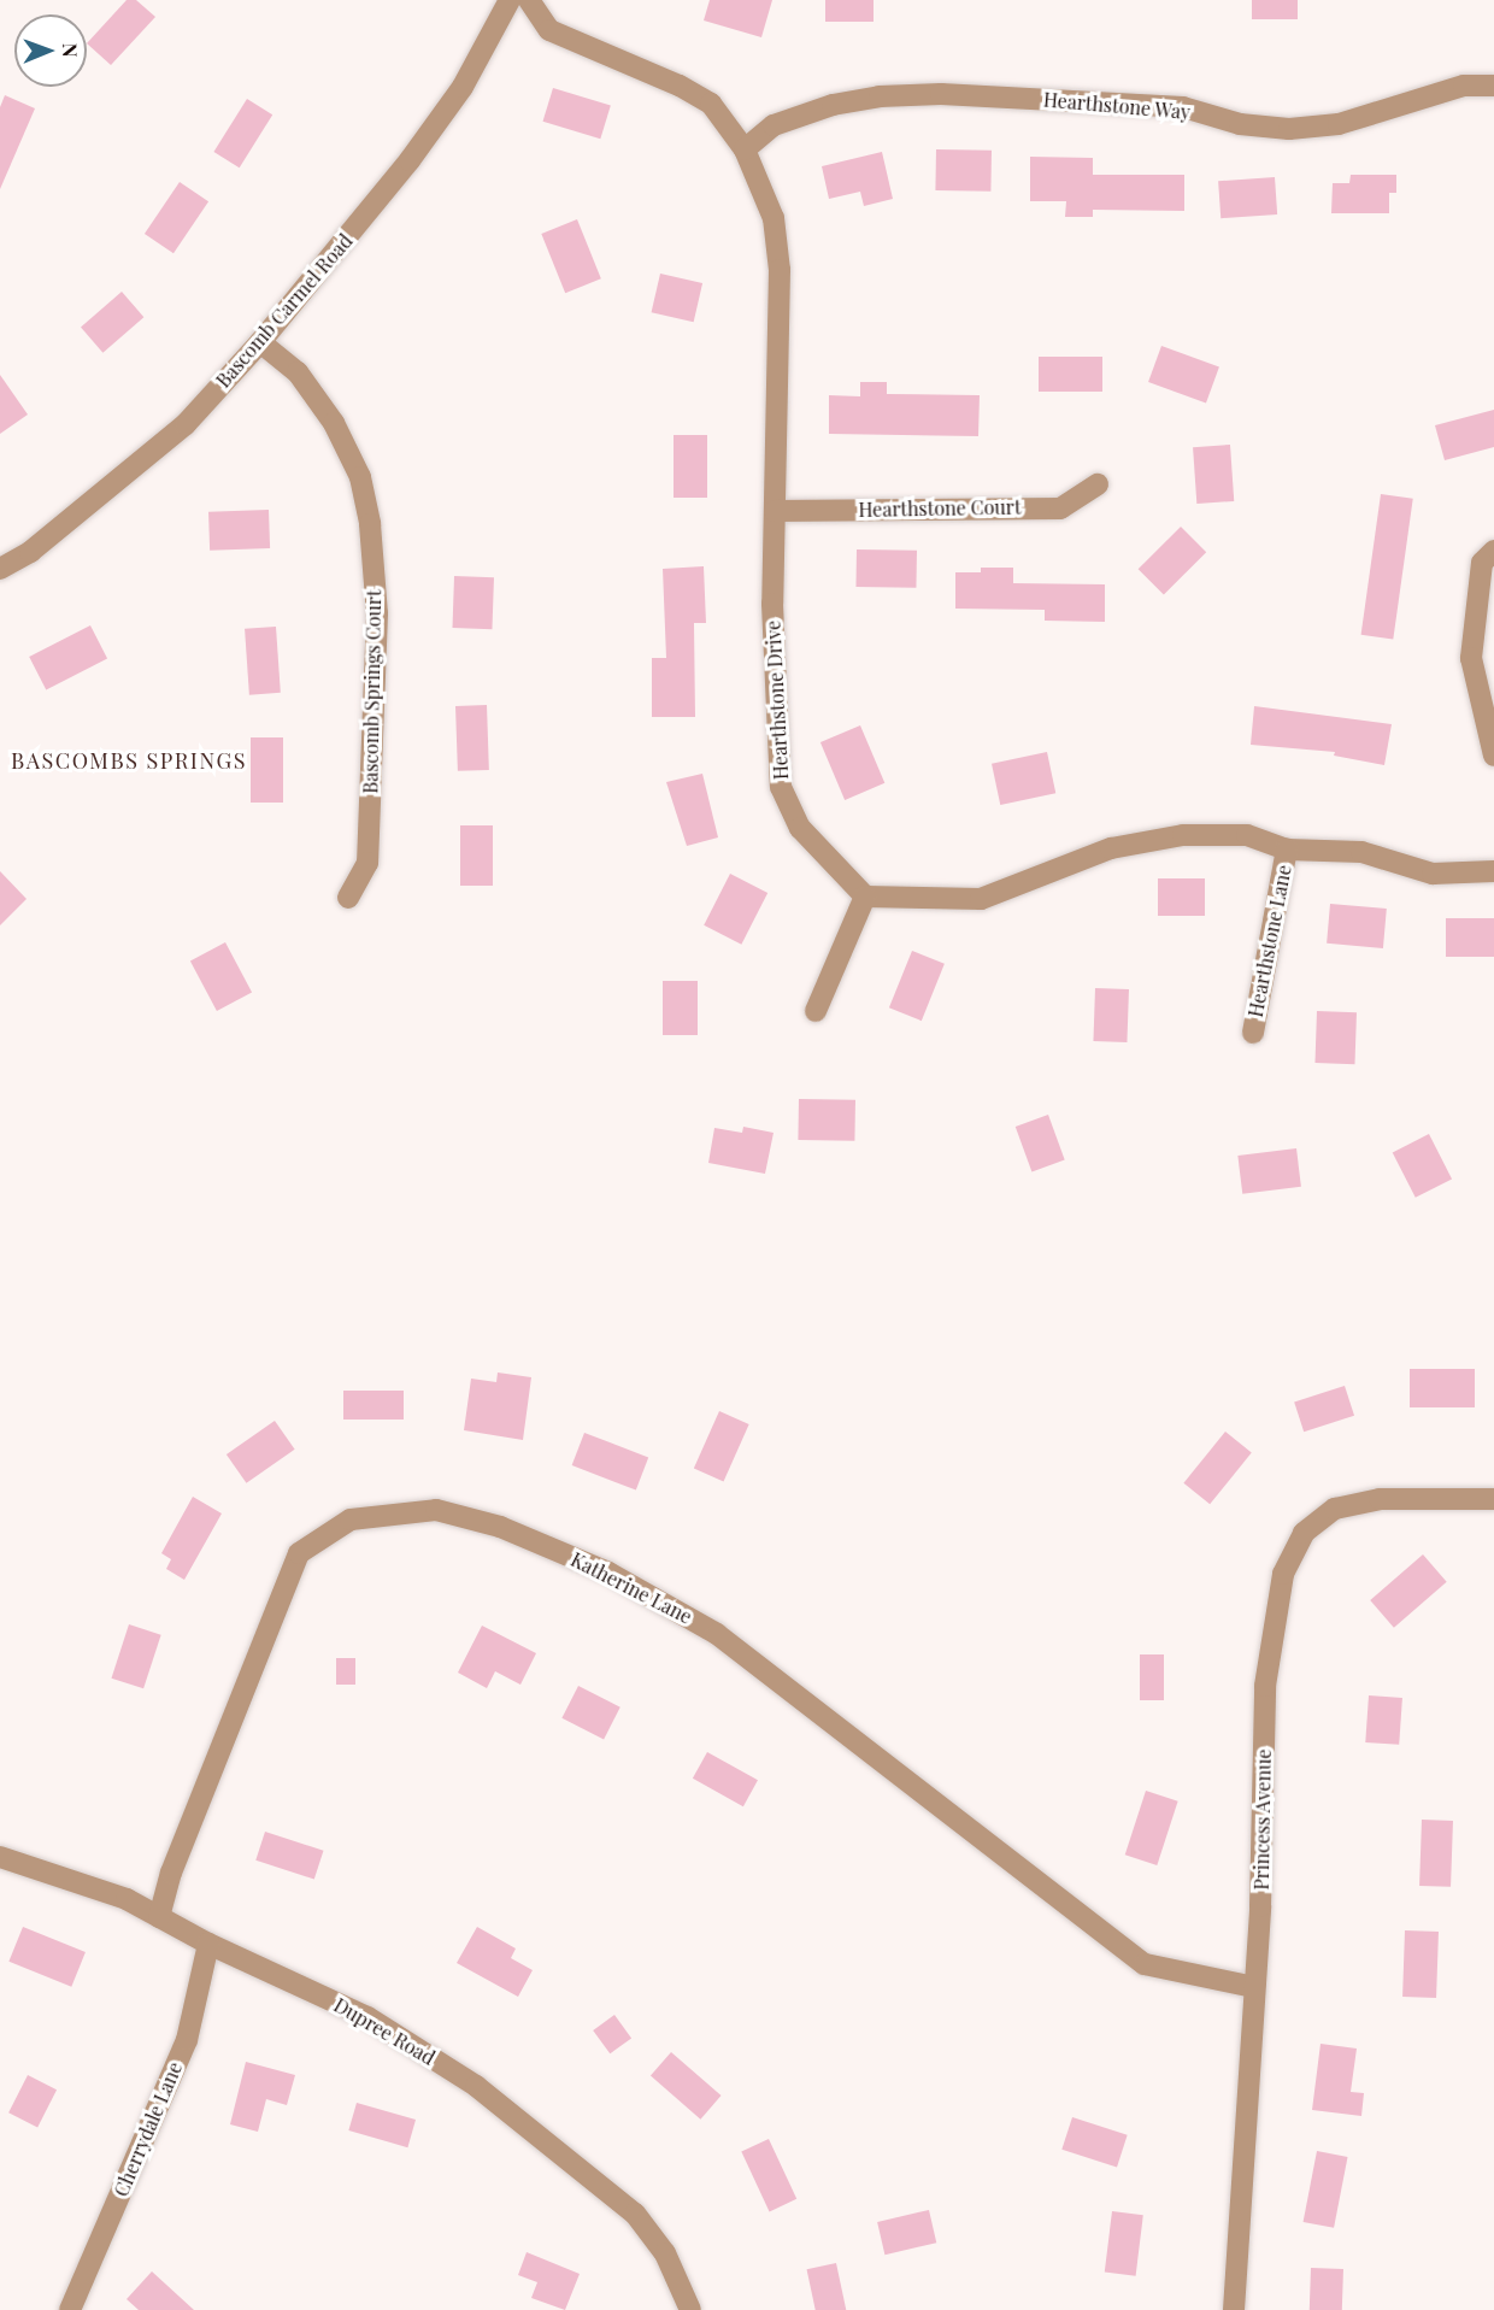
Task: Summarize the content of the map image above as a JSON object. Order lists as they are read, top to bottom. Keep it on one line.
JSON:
{"streets":{"street":["Hearthstone Way","Bascomb Carmel Road","Hearthstone Court","Bascomb Springs Court","Hearthstone Drive","Hearthstone Lane","Katherine Lane","Princess Avenue","Dupree Road","Cherrydale Lane"]},"crossings":[["Hearthstone Way","Hearthstone Drive"],["Bascomb Carmel Road","Bascomb Springs Court"],["Hearthstone Court","Hearthstone Drive"],["Katherine Lane","Princess Avenue"],["Katherine Lane","Dupree Road"],["Dupree Road","Cherrydale Lane"]],"districts":["BASCOMBS SPRINGS"],"north":"right"}
